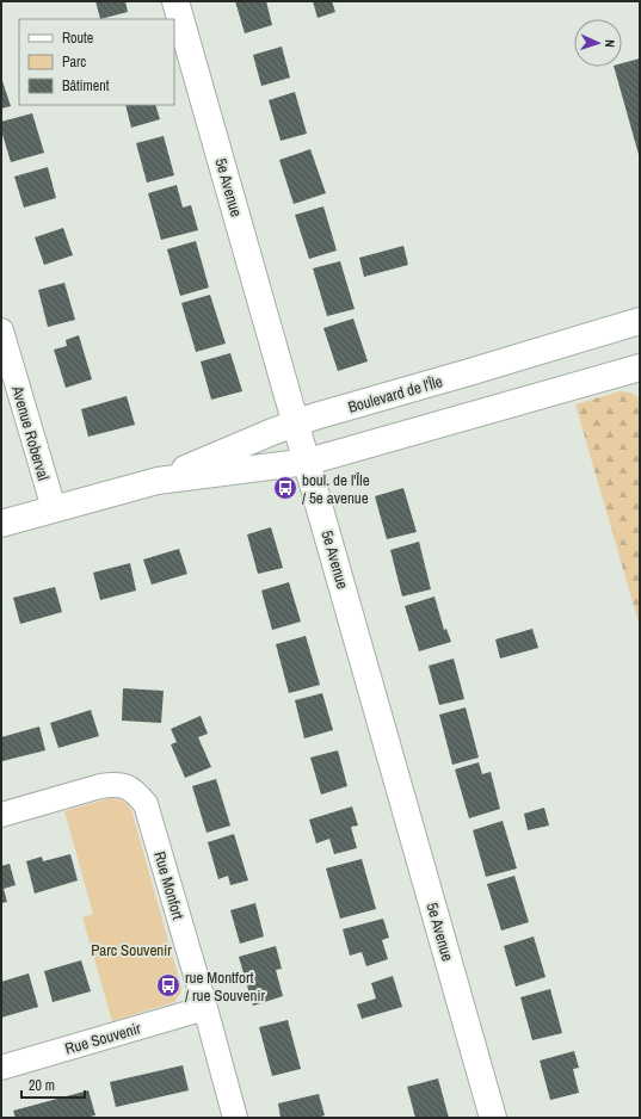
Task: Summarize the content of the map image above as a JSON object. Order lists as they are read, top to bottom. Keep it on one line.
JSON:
{"streets":{"street":["5e Avenue","Boulevard de l'Île","Avenue Roberval","Rue Monfort","Rue Souvenir"]},"crossings":[["5e Avenue","Boulevard de l'Île"],["Boulevard de l'Île","Avenue Roberval"],["Rue Monfort","Rue Souvenir"]],"parks":["Parc Souvenir"],"places":{"bus stop":["boul. de l'Île / 5e avenue","rue Montfort / rue Souvenir"]},"legend":["Route","Parc","Bâtiment"],"scale_bar":"20 m","north":"right"}
